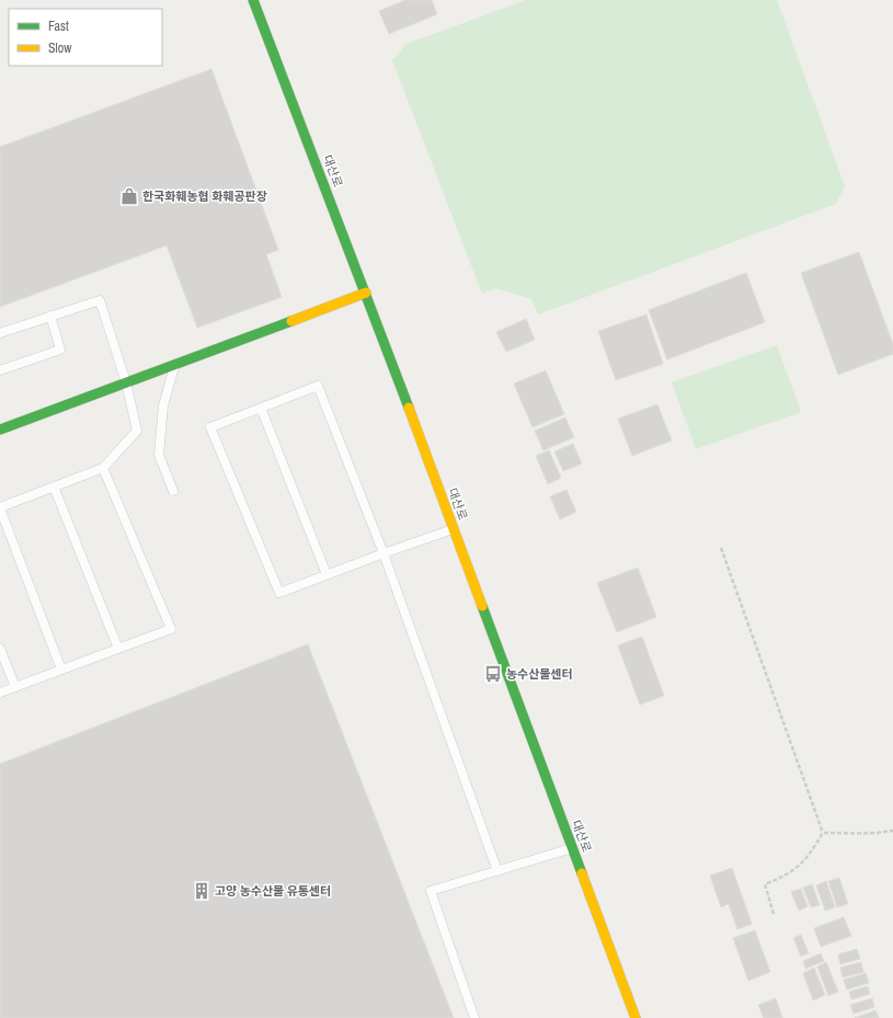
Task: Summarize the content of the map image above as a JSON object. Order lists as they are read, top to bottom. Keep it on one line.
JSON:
{"streets":{"street":["대산로"]},"places":{"shop":["한국화훼농협 화훼공판장"],"bus stop":["농수산물센터"],"building":["고양 농수산물 유통센터"]},"legend":["Fast","Slow"]}
